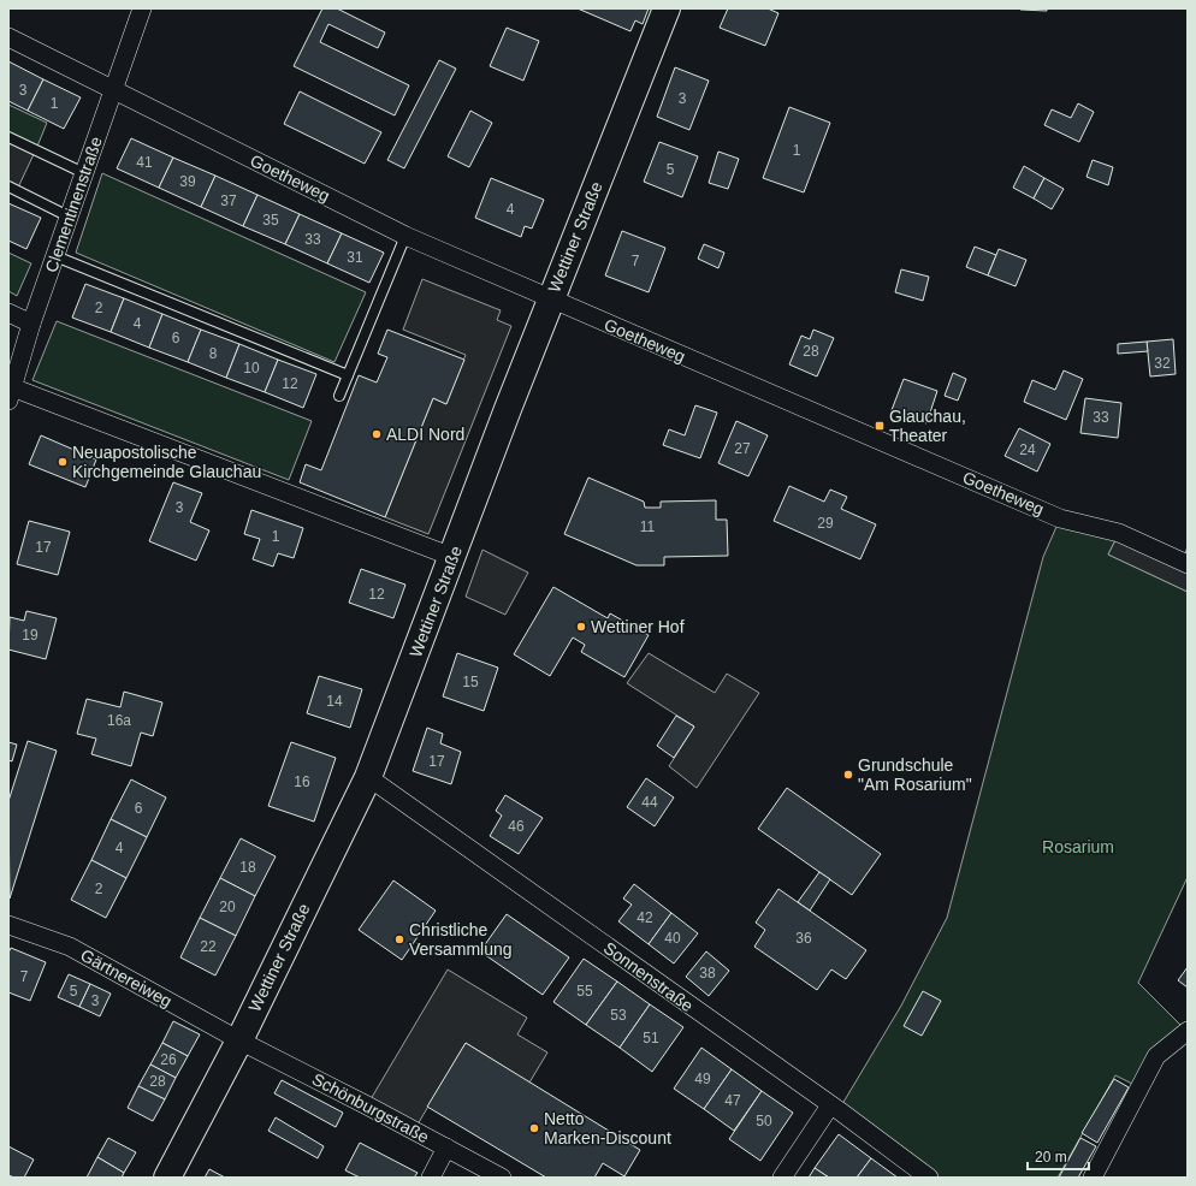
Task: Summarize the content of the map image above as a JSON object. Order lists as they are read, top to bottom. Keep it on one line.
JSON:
{"streets":{"street":["Goetheweg","Clementinenstraße","Wettiner Straße","Sonnenstraße","Gärtnereiweg","Schönburgstraße"]},"crossings":[["Goetheweg","Clementinenstraße"],["Goetheweg","Wettiner Straße"],["Wettiner Straße","Sonnenstraße"],["Wettiner Straße","Gärtnereiweg"],["Wettiner Straße","Schönburgstraße"],["Gärtnereiweg","Schönburgstraße"]],"parks":["Rosarium"],"places":{"transit":["Glauchau, Theater"],"other":["ALDI Nord","Neuapostolische Kirchgemeinde Glauchau","Wettiner Hof","Grundschule \"Am Rosarium\"","Christliche Versammlung","Netto Marken-Discount"]},"house_numbers":["3","3","1","1","41","5","39","37","4","35","33","31","7","2","4","6","28","8","32","10","12","33","27","24","3","29","11","1","17","12","19","15","14","16a","17","16","44","6","46","4","18","2","20","42","40","36","22","38","7","5","55","3","53","51","26","49","28","47","50"],"scale_bar":"20 m"}
